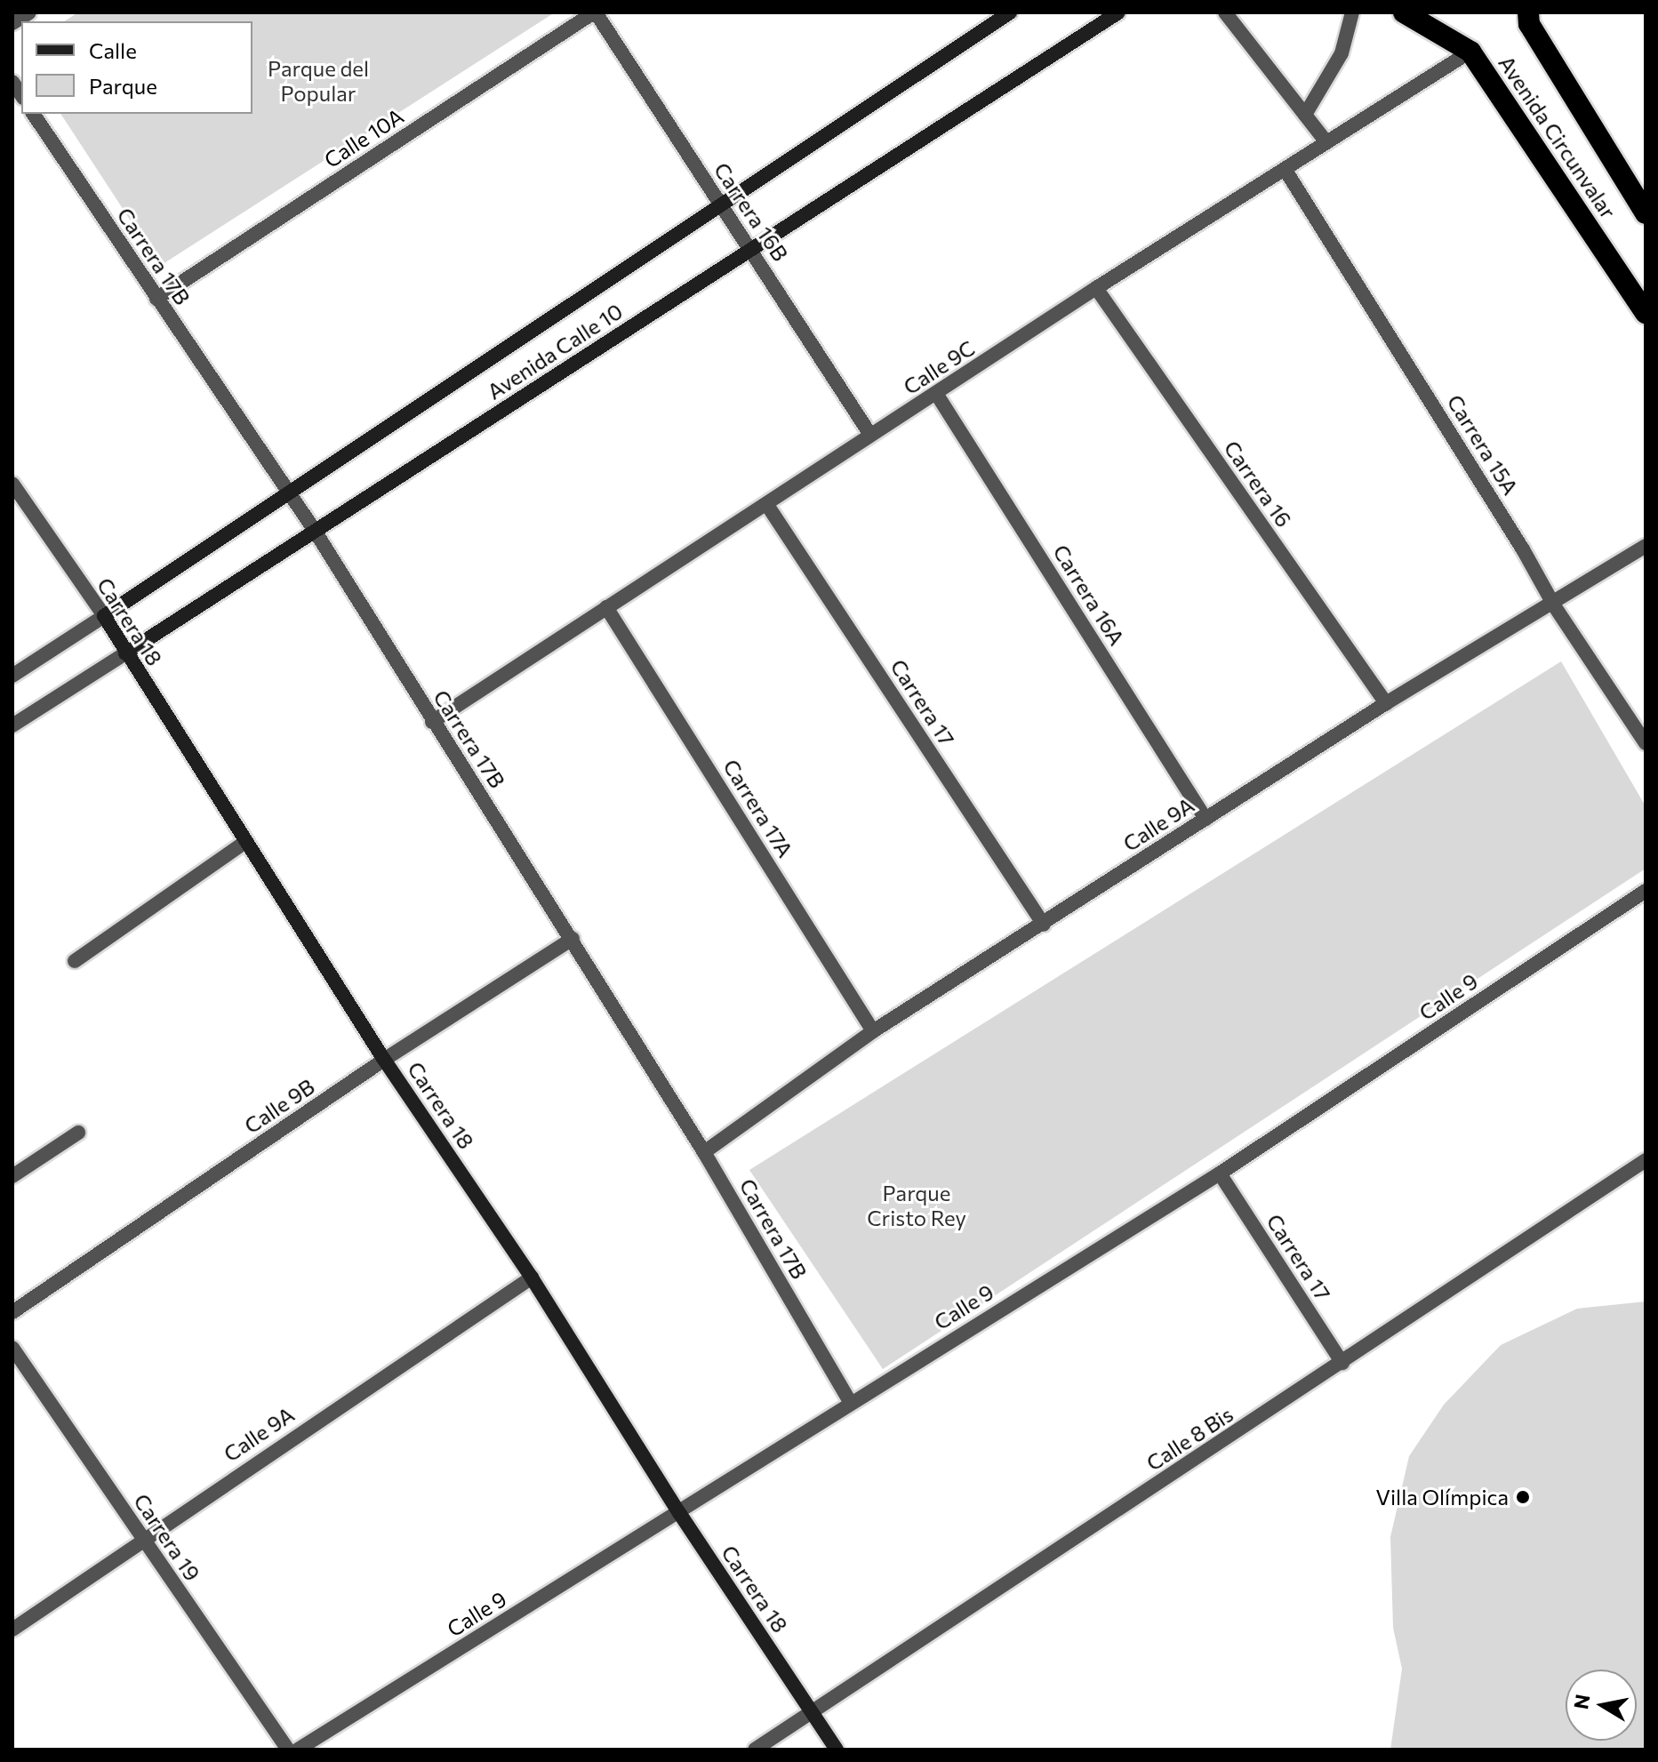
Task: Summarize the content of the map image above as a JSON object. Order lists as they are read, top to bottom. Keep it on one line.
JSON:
{"streets":{"highway":["Avenida Circunvalar"],"main road":["Avenida Calle 10","Carrera 18"],"street":["Calle 10A","Carrera 16B","Carrera 17B","Calle 9C","Carrera 15A","Carrera 16","Carrera 16A","Carrera 17","Carrera 17A","Calle 9A","Calle 9","Calle 9B","Calle 8 Bis","Carrera 19"]},"crossings":[["Avenida Circunvalar","Calle 9C"],["Calle 10A","Carrera 16B"],["Calle 10A","Carrera 17B"],["Carrera 16B","Avenida Calle 10"],["Carrera 16B","Calle 9C"],["Carrera 17B","Avenida Calle 10"],["Carrera 17B","Calle 9C"],["Carrera 17B","Calle 9A"],["Carrera 17B","Calle 9"],["Carrera 17B","Calle 9B"],["Avenida Calle 10","Carrera 18"],["Calle 9C","Carrera 15A"],["Calle 9C","Carrera 16"],["Calle 9C","Carrera 16A"],["Calle 9C","Carrera 17"],["Calle 9C","Carrera 17A"],["Carrera 15A","Calle 9A"],["Carrera 16","Calle 9A"],["Carrera 16A","Calle 9A"],["Carrera 18","Calle 9A"],["Carrera 18","Calle 9"],["Carrera 18","Calle 9B"],["Carrera 18","Calle 8 Bis"],["Carrera 17","Calle 9A"],["Carrera 17","Calle 9"],["Carrera 17","Calle 8 Bis"],["Carrera 17A","Calle 9A"],["Calle 9A","Carrera 19"]],"parks":["Parque del Popular","Parque Cristo Rey"],"places":["Villa Olímpica"],"legend":["Calle","Parque"],"north":"left"}
